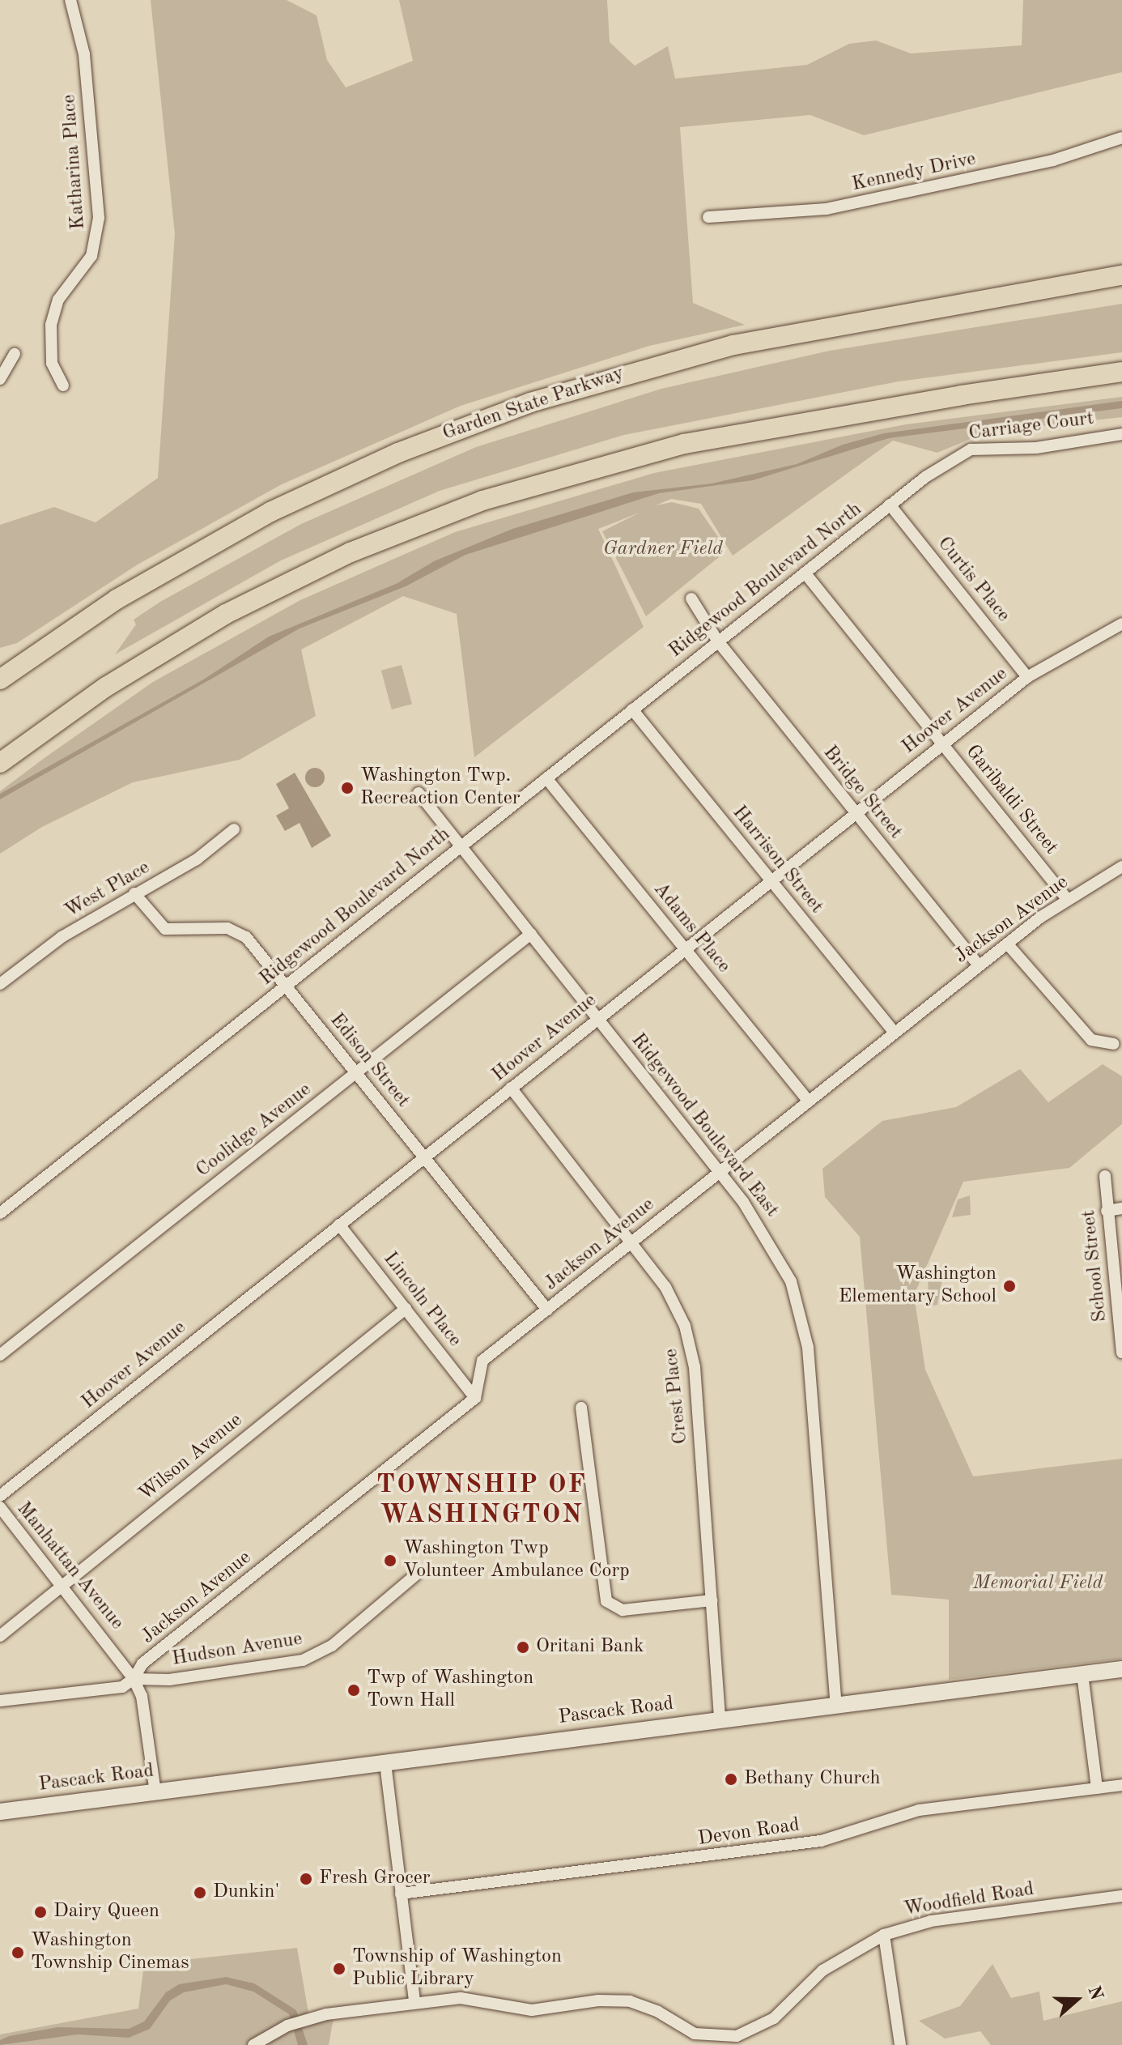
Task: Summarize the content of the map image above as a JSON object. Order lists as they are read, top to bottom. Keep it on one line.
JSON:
{"streets":{"highway":["Garden State Parkway"],"street":["Katharina Place","Kennedy Drive","Carriage Court","Curtis Place","Ridgewood Boulevard North","Hoover Avenue","Bridge Street","Garibaldi Street","Harrison Street","West Place","Jackson Avenue","Adams Place","Edison Street","Ridgewood Boulevard East","Coolidge Avenue","School Street","Lincoln Place","Crest Place","Wilson Avenue","Manhattan Avenue","Hudson Avenue","Pascack Road","Devon Road","Woodfield Road"]},"crossings":[["Carriage Court","Ridgewood Boulevard North"],["Curtis Place","Ridgewood Boulevard North"],["Curtis Place","Hoover Avenue"],["Ridgewood Boulevard North","Bridge Street"],["Ridgewood Boulevard North","Garibaldi Street"],["Ridgewood Boulevard North","Harrison Street"],["Ridgewood Boulevard North","Adams Place"],["Ridgewood Boulevard North","Edison Street"],["Ridgewood Boulevard North","Ridgewood Boulevard East"],["Hoover Avenue","Bridge Street"],["Hoover Avenue","Garibaldi Street"],["Hoover Avenue","Harrison Street"],["Hoover Avenue","Adams Place"],["Hoover Avenue","Edison Street"],["Hoover Avenue","Ridgewood Boulevard East"],["Hoover Avenue","Lincoln Place"],["Hoover Avenue","Crest Place"],["Bridge Street","Jackson Avenue"],["Garibaldi Street","Jackson Avenue"],["Harrison Street","Jackson Avenue"],["West Place","Edison Street"],["Jackson Avenue","Adams Place"],["Jackson Avenue","Edison Street"],["Jackson Avenue","Ridgewood Boulevard East"],["Jackson Avenue","Lincoln Place"],["Jackson Avenue","Crest Place"],["Jackson Avenue","Manhattan Avenue"],["Jackson Avenue","Hudson Avenue"],["Edison Street","Coolidge Avenue"],["Ridgewood Boulevard East","Coolidge Avenue"],["Ridgewood Boulevard East","Pascack Road"],["Lincoln Place","Wilson Avenue"],["Crest Place","Pascack Road"],["Wilson Avenue","Manhattan Avenue"],["Manhattan Avenue","Hudson Avenue"],["Manhattan Avenue","Pascack Road"]],"districts":["TOWNSHIP OF WASHINGTON"],"parks":["Gardner Field","Memorial Field"],"places":["Washington Twp. Recreaction Center","Washington Elementary School","Washington Twp Volunteer Ambulance Corp","Oritani Bank","Twp of Washington Town Hall","Bethany Church","Fresh Grocer","Dunkin'","Dairy Queen","Washington Township Cinemas","Township of Washington Public Library"],"north":"right"}
